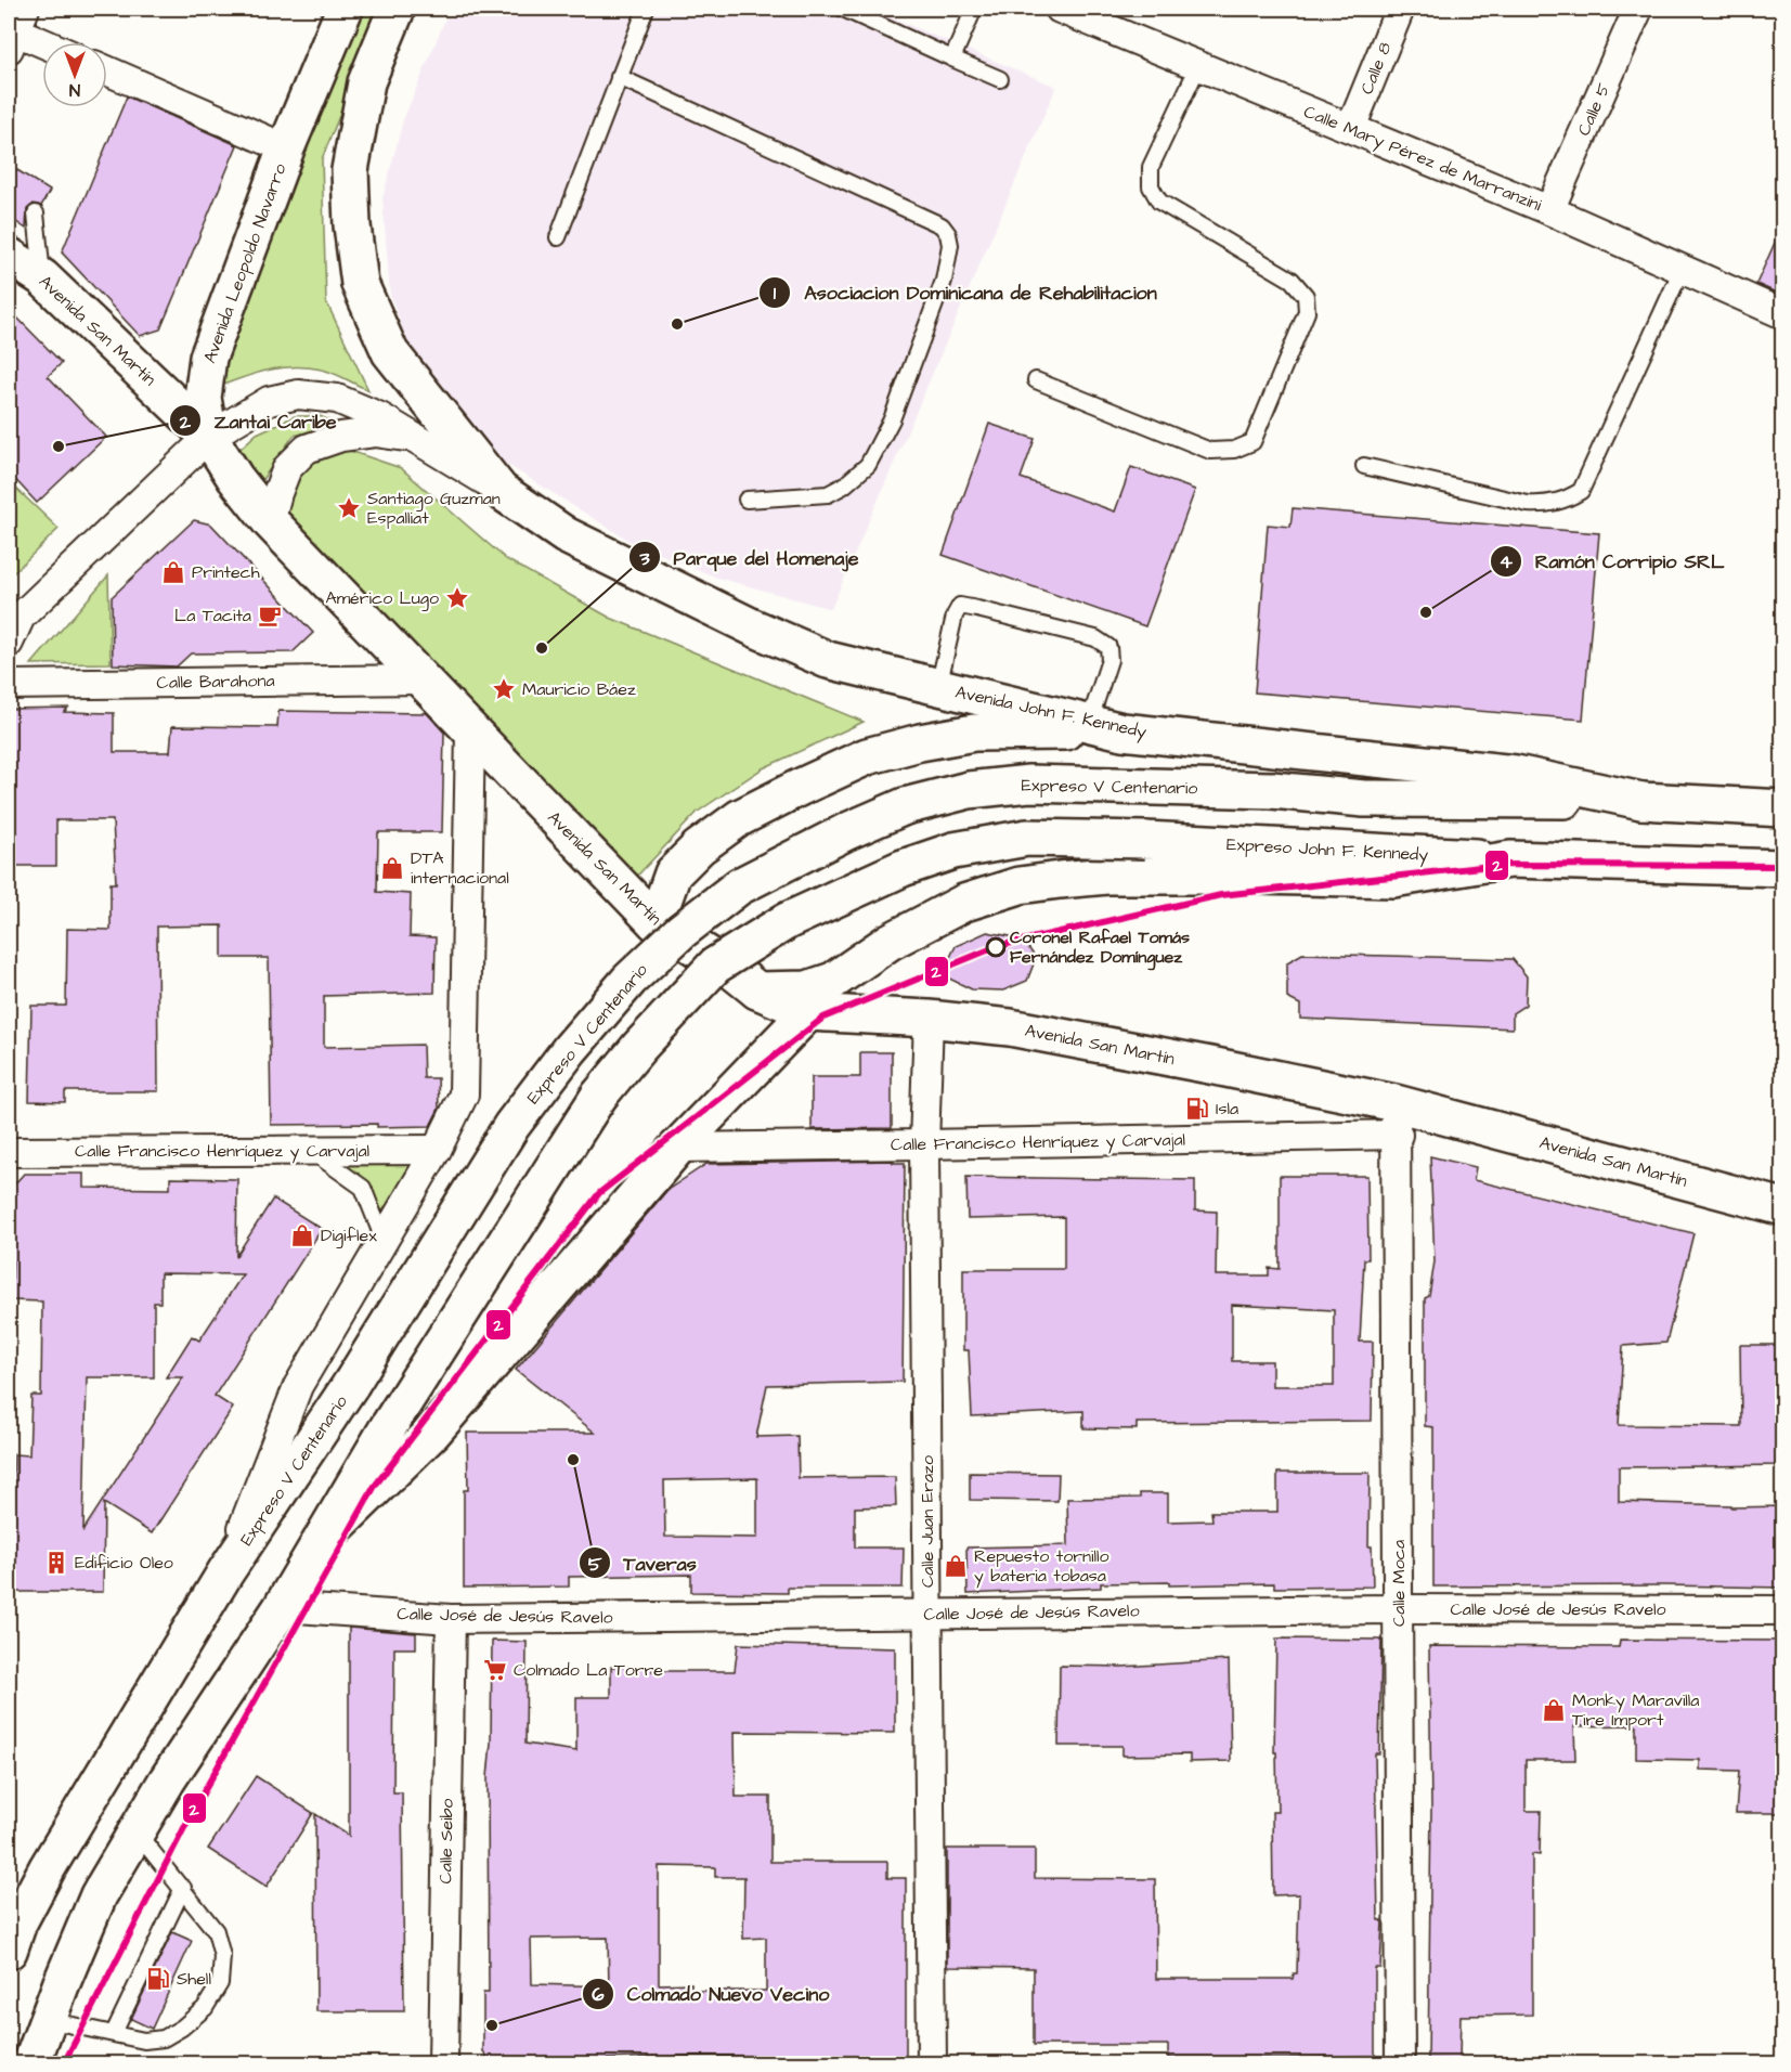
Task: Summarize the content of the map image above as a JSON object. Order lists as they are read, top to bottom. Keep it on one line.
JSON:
{"streets":{"main road":["Avenida Leopoldo Navarro","Avenida San Martín","Avenida John F. Kennedy","Expreso V Centenario","Expreso John F. Kennedy"],"street":["Calle 8","Calle 5","Calle Mary Pérez de Marranzini","Calle Barahona","Calle Francisco Henríquez y Carvajal","Calle Juan Erazo","Calle Moca","Calle José de Jesús Ravelo","Calle Seibo"]},"crossings":[["Calle 8","Calle Mary Pérez de Marranzini"],["Calle 5","Calle Mary Pérez de Marranzini"],["Avenida Leopoldo Navarro","Avenida San Martín"],["Avenida San Martín","Calle Barahona"],["Avenida San Martín","Expreso V Centenario"],["Avenida San Martín","Calle Francisco Henríquez y Carvajal"],["Avenida San Martín","Calle Juan Erazo"],["Avenida San Martín","Calle Moca"],["Avenida John F. Kennedy","Expreso V Centenario"],["Expreso V Centenario","Calle Francisco Henríquez y Carvajal"],["Calle Francisco Henríquez y Carvajal","Calle Juan Erazo"],["Calle Francisco Henríquez y Carvajal","Calle Moca"],["Calle Juan Erazo","Calle José de Jesús Ravelo"],["Calle Moca","Calle José de Jesús Ravelo"],["Calle José de Jesús Ravelo","Calle Seibo"]],"places":{"other":["Asociacion Dominicana de Rehabilitacion","Zantai Caribe","Ramón Corripio SRL","Parque del Homenaje","Coronel Rafael Tomás Fernández Domínguez","Taveras","Colmado Nuevo Vecino"],"place":["Santiago Guzman Espalliat","Américo Lugo","Mauricio Báez"],"shop":["Printech","DTA internacional","Digiflex","Repuesto tornillo y bateria tobasa","Monky Maravilla Tire Import"],"cafe":["La Tacita"],"fuel station":["Isla","Shell"],"building":["Edificio Oleo"],"supermarket":["Colmado La Torre"]},"lines":["transit line 2"],"north":"bottom"}
